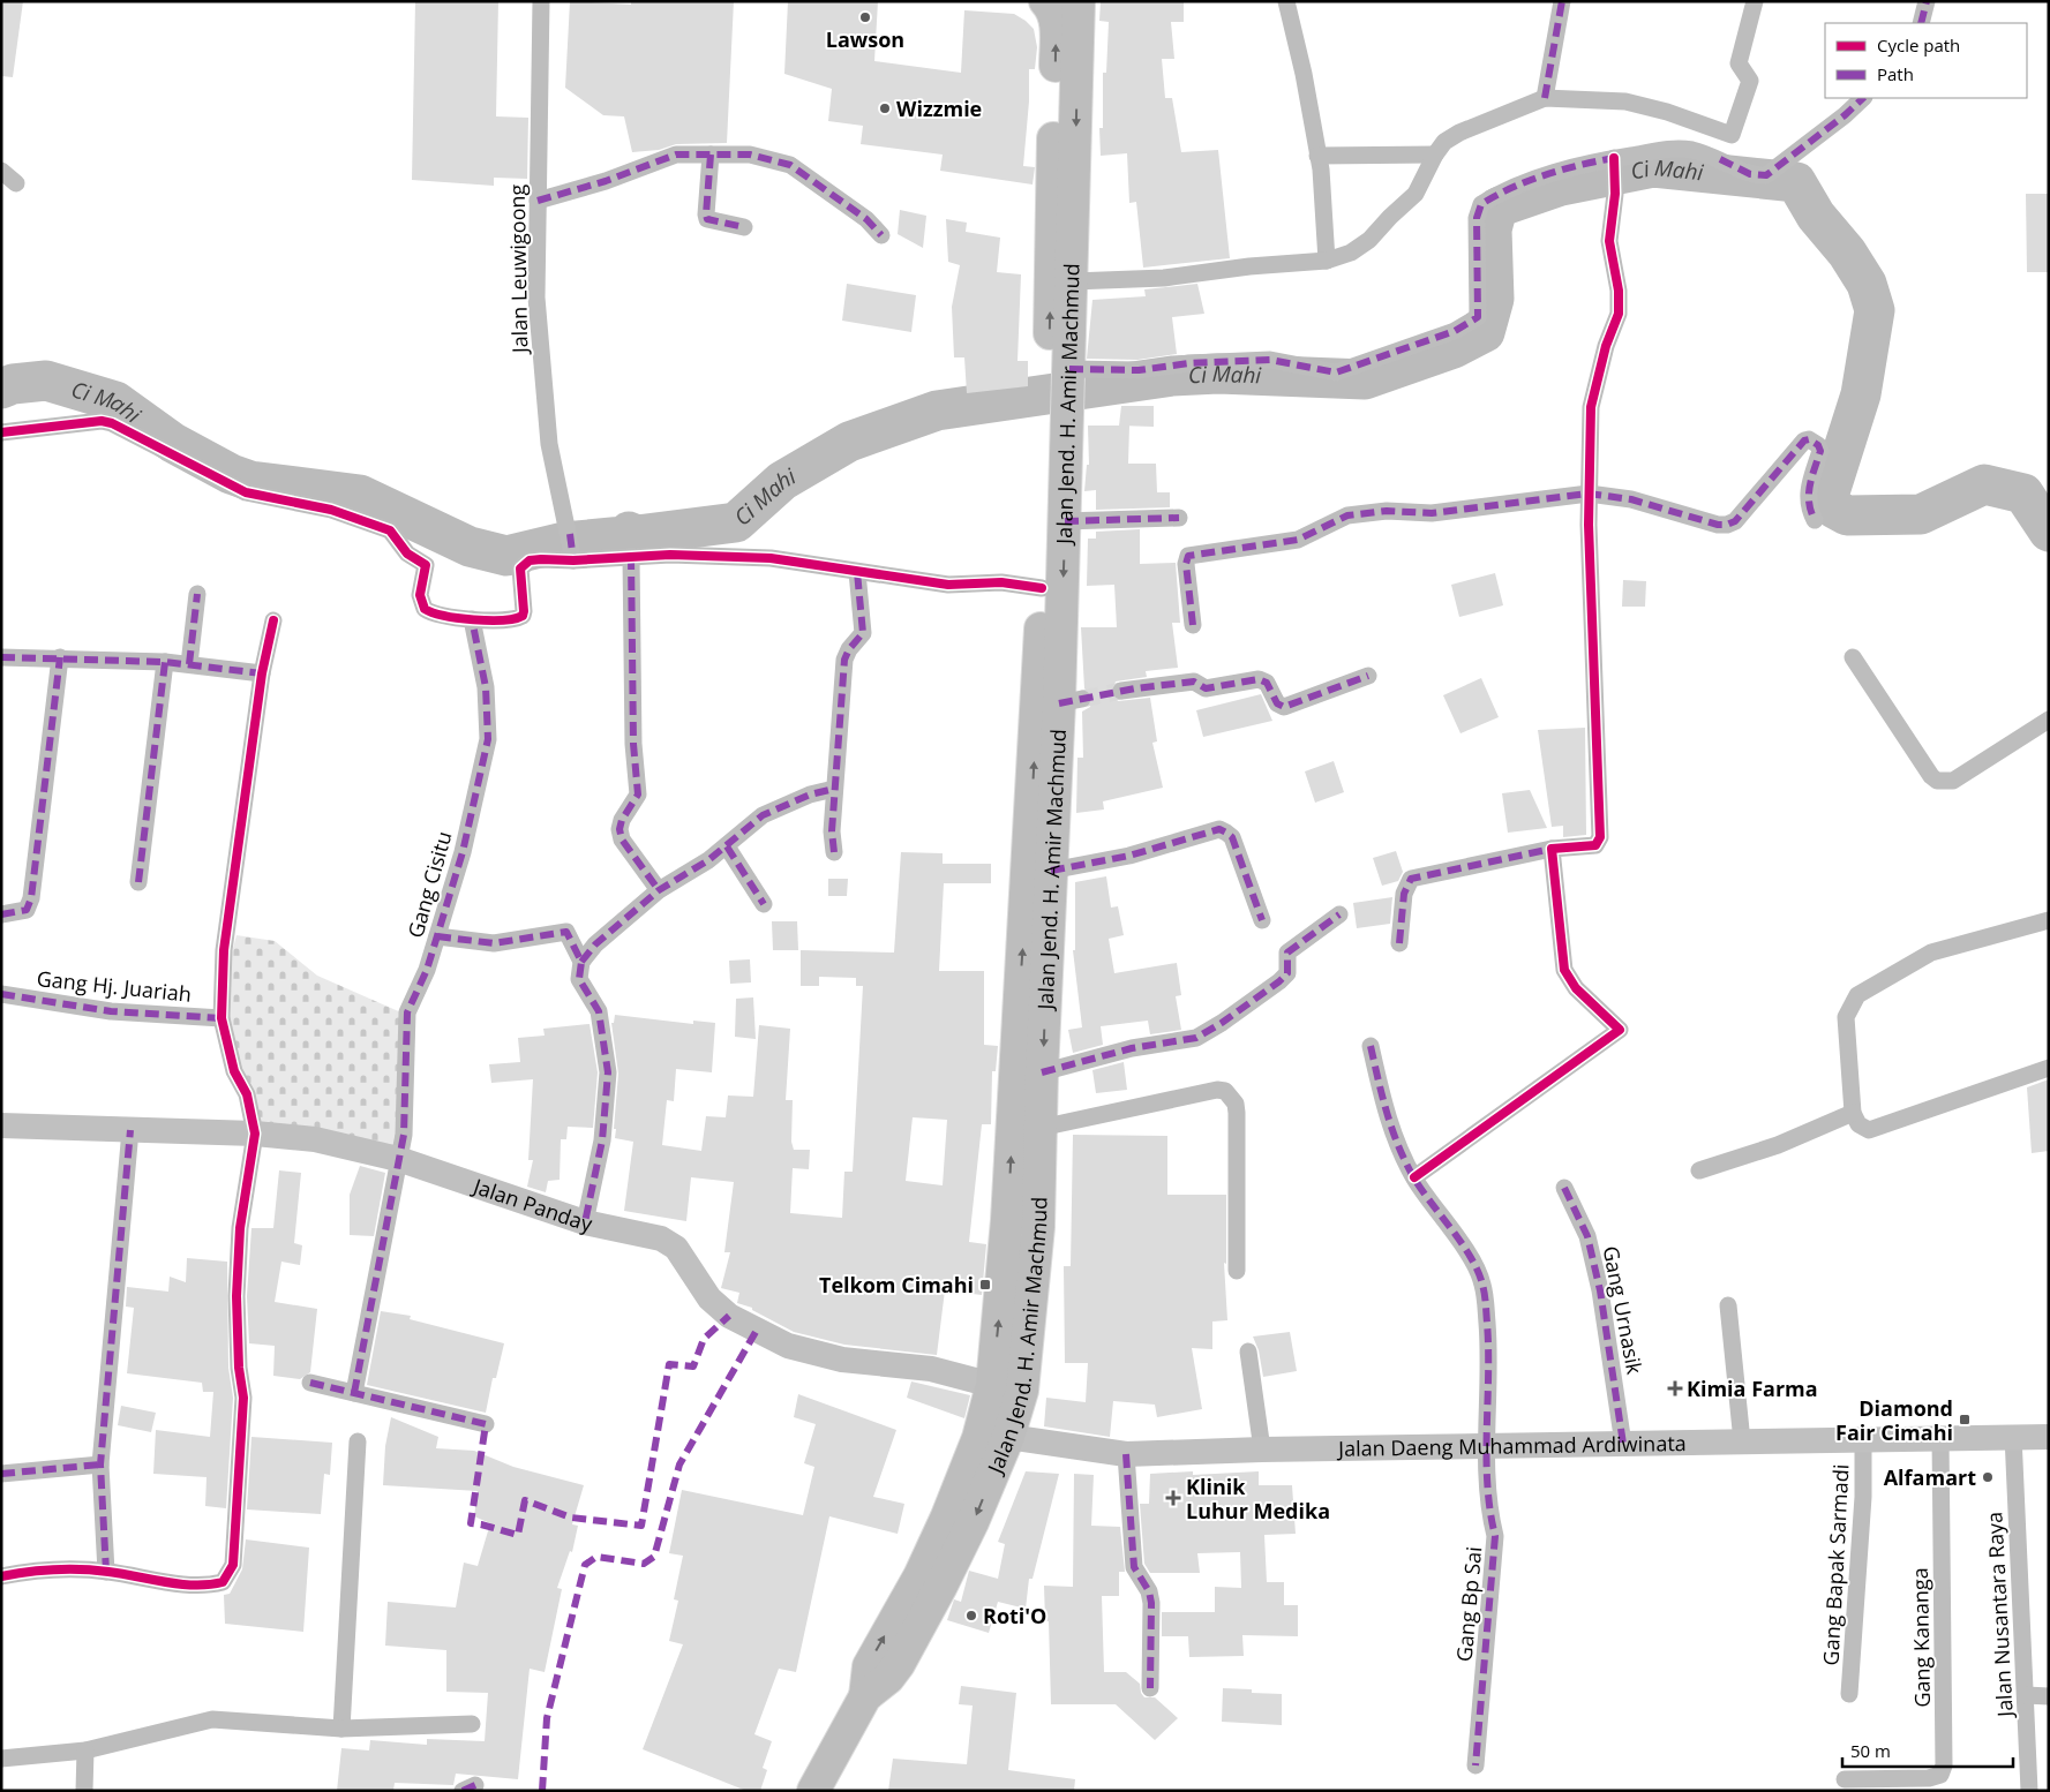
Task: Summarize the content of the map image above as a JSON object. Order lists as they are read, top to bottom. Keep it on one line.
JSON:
{"streets":{"highway":["Jalan Jend. H. Amir Machmud"],"street":["Jalan Leuwigoong","Gang Cisitu","Gang Hj. Juariah","Jalan Panday","Gang Urnasik","Jalan Daeng Muhammad Ardiwinata","Gang Bapak Sarmadi","Gang Bp Sai","Jalan Nusantara Raya","Gang Kananga"]},"crossings":[["Jalan Jend. H. Amir Machmud","Jalan Panday"],["Jalan Jend. H. Amir Machmud","Jalan Daeng Muhammad Ardiwinata"],["Gang Cisitu","Jalan Panday"],["Gang Urnasik","Jalan Daeng Muhammad Ardiwinata"],["Jalan Daeng Muhammad Ardiwinata","Gang Bapak Sarmadi"],["Jalan Daeng Muhammad Ardiwinata","Gang Bp Sai"],["Jalan Daeng Muhammad Ardiwinata","Jalan Nusantara Raya"],["Jalan Daeng Muhammad Ardiwinata","Gang Kananga"]],"water":["Ci Mahi"],"places":{"other":["Lawson","Wizzmie","Alfamart","Roti'O"],"transit":["Telkom Cimahi","Diamond Fair Cimahi"],"health":["Kimia Farma","Klinik Luhur Medika"]},"legend":["Cycle path","Path"],"scale_bar":"50 m"}
